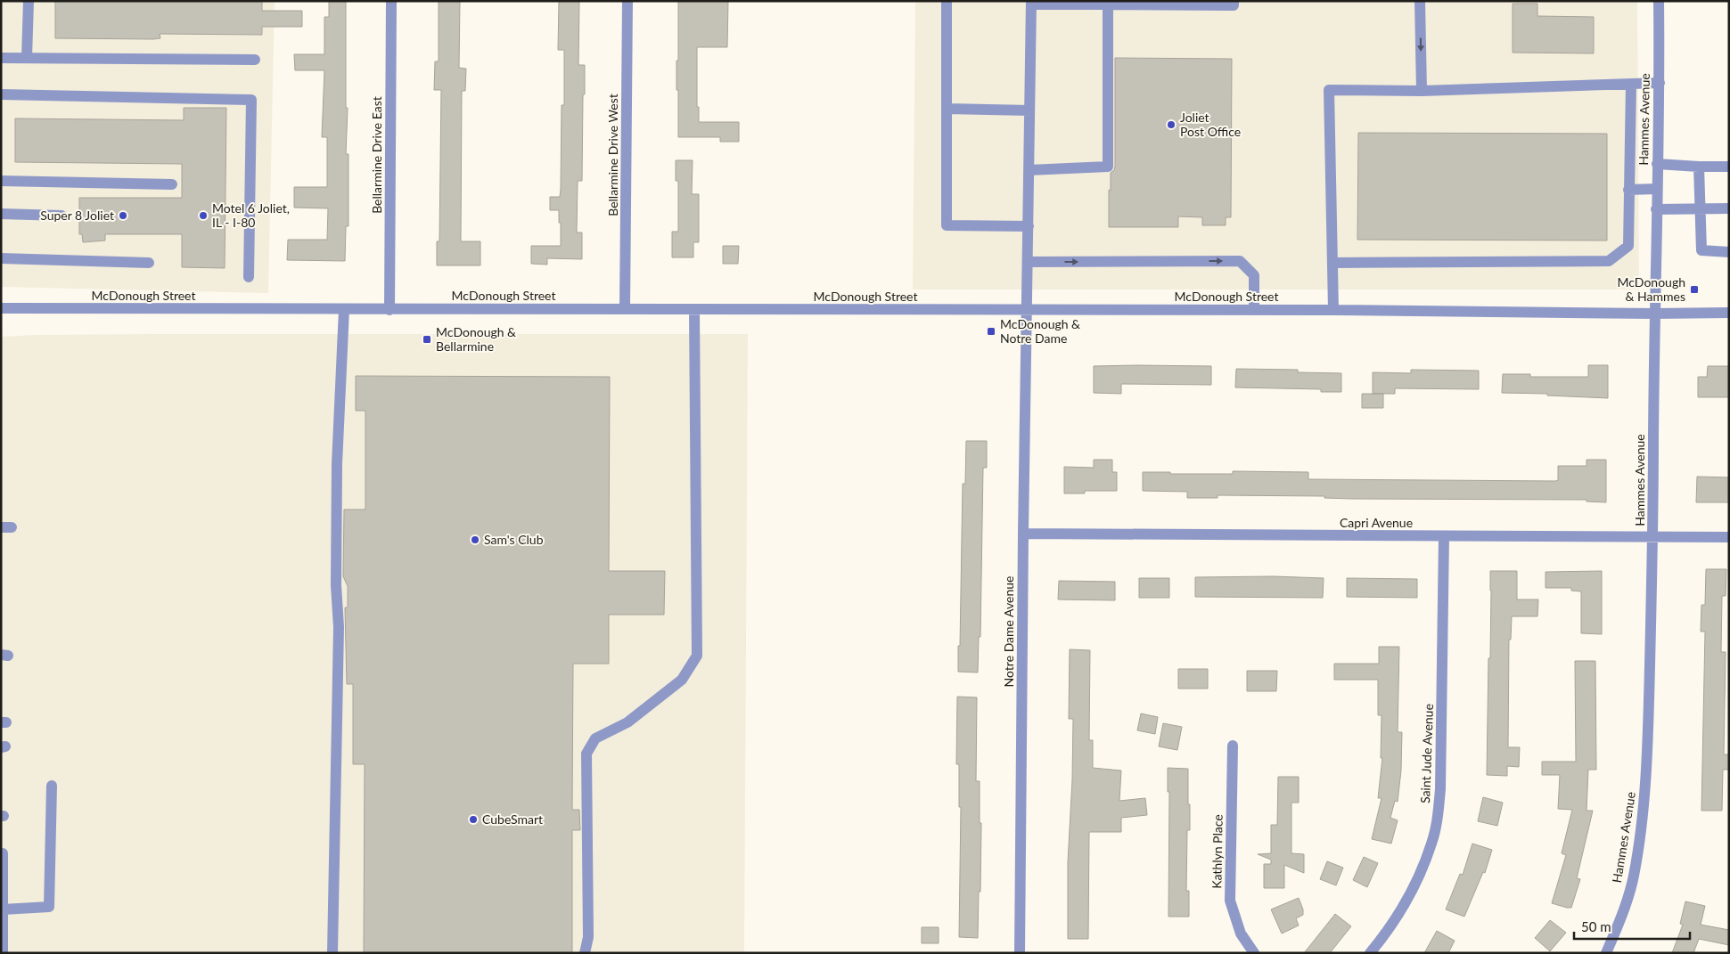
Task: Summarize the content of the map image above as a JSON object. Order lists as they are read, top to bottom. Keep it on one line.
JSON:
{"streets":{"street":["Hammes Avenue","Bellarmine Drive East","Bellarmine Drive West","McDonough Street","Capri Avenue","Notre Dame Avenue","Saint Jude Avenue","Kathlyn Place"]},"crossings":[["Hammes Avenue","McDonough Street"],["Hammes Avenue","Capri Avenue"],["Bellarmine Drive East","McDonough Street"],["Bellarmine Drive West","McDonough Street"],["McDonough Street","Notre Dame Avenue"],["Capri Avenue","Notre Dame Avenue"],["Capri Avenue","Saint Jude Avenue"]],"places":{"other":["Joliet Post Office","Super 8 Joliet","Motel 6 Joliet, IL - I-80","Sam's Club","CubeSmart"],"transit":["McDonough & Hammes","McDonough & Notre Dame","McDonough & Bellarmine"]},"scale_bar":"50 m"}
